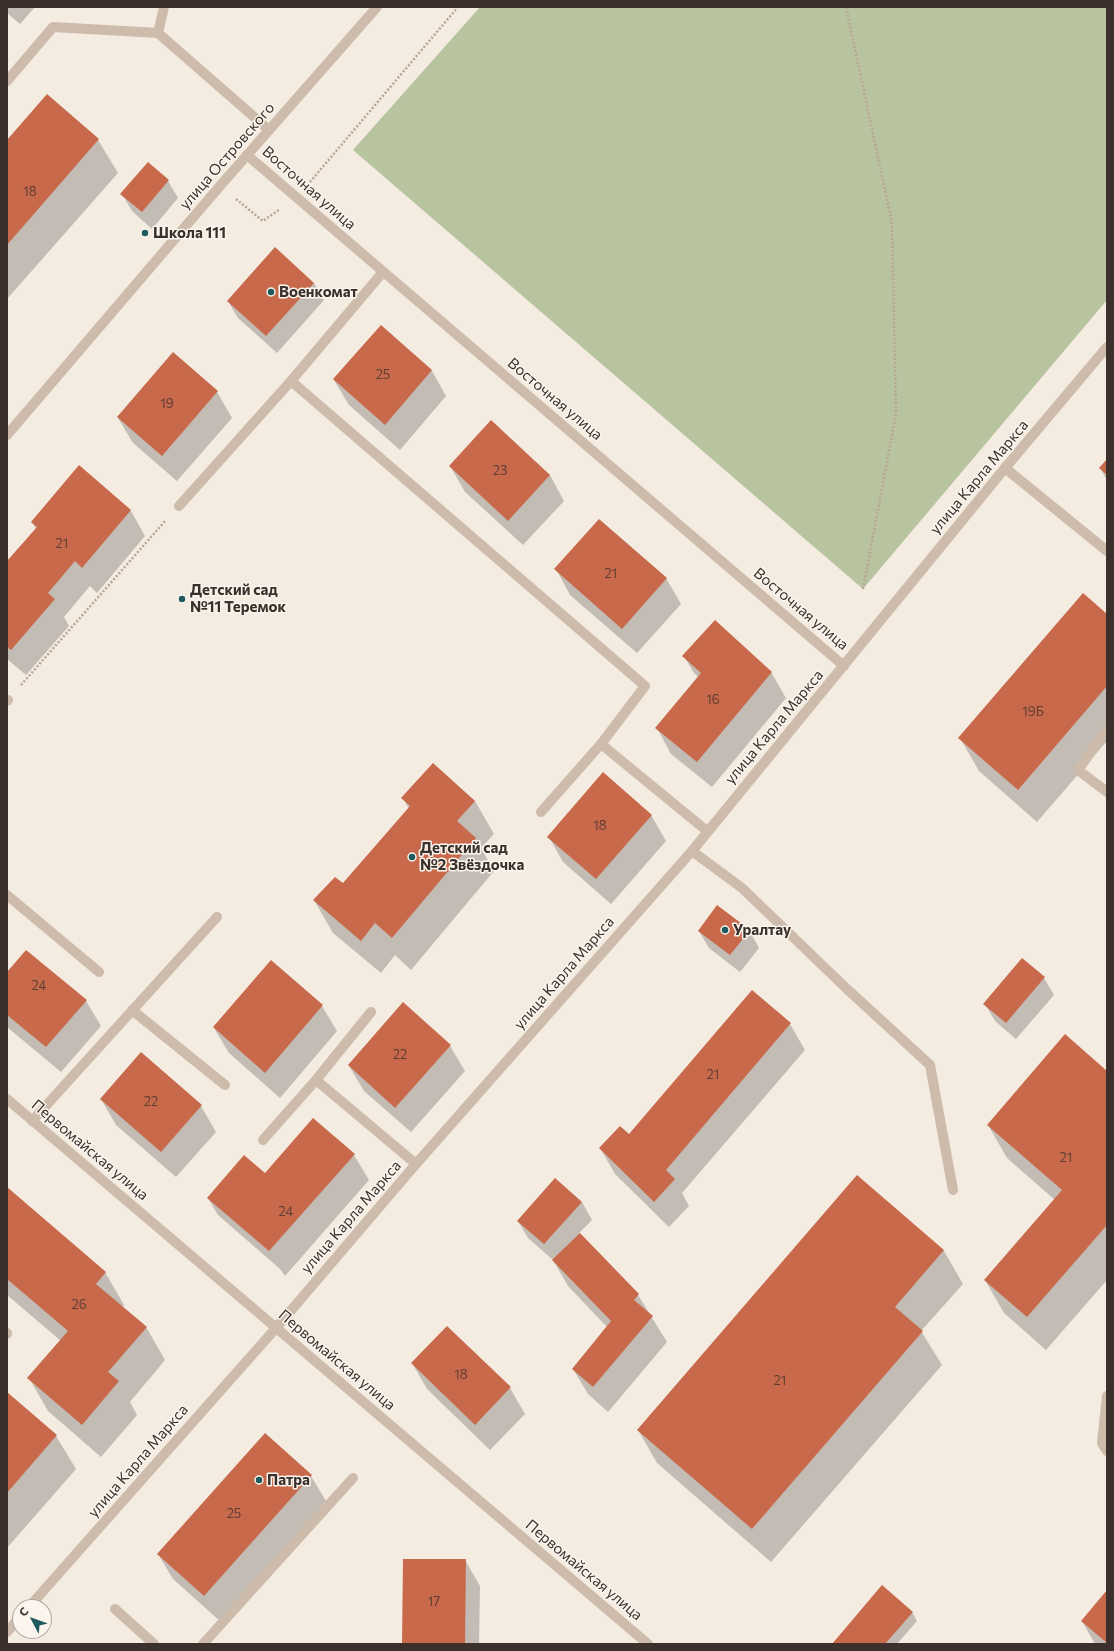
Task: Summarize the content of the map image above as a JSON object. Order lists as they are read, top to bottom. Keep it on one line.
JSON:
{"streets":{"street":["улица Островского","Восточная улица","улица Карла Маркса","Первомайская улица"]},"crossings":[["улица Островского","Восточная улица"],["Восточная улица","улица Карла Маркса"],["улица Карла Маркса","Первомайская улица"]],"places":["Школа 111","Военкомат","Детский сад №11 Теремок","Детский сад №2 Звёздочка","Уралтау","Патра"],"house_numbers":["18","25","19","23","21","21","16","19Б","18","24","22","21","22","21","24","26","18","21","25","17"],"north":"top left"}
